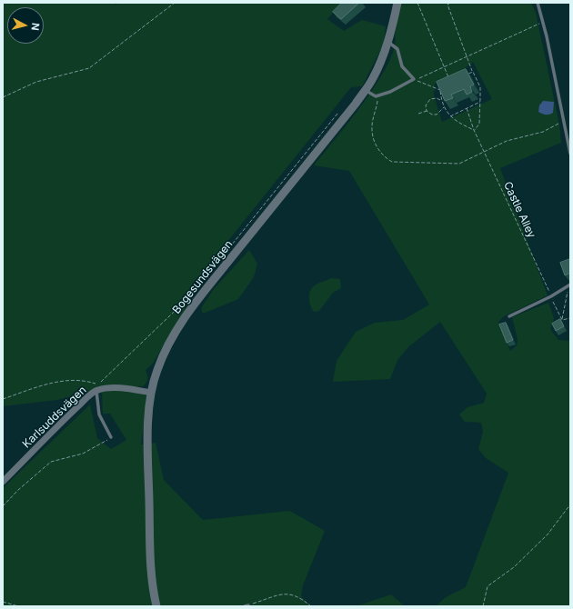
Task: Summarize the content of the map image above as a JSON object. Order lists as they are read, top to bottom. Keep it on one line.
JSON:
{"streets":{"street":["Bogesundsvägen","Karlsuddsvägen"],"path":["Castle Alley"]},"crossings":[["Bogesundsvägen","Karlsuddsvägen"]],"north":"right"}
